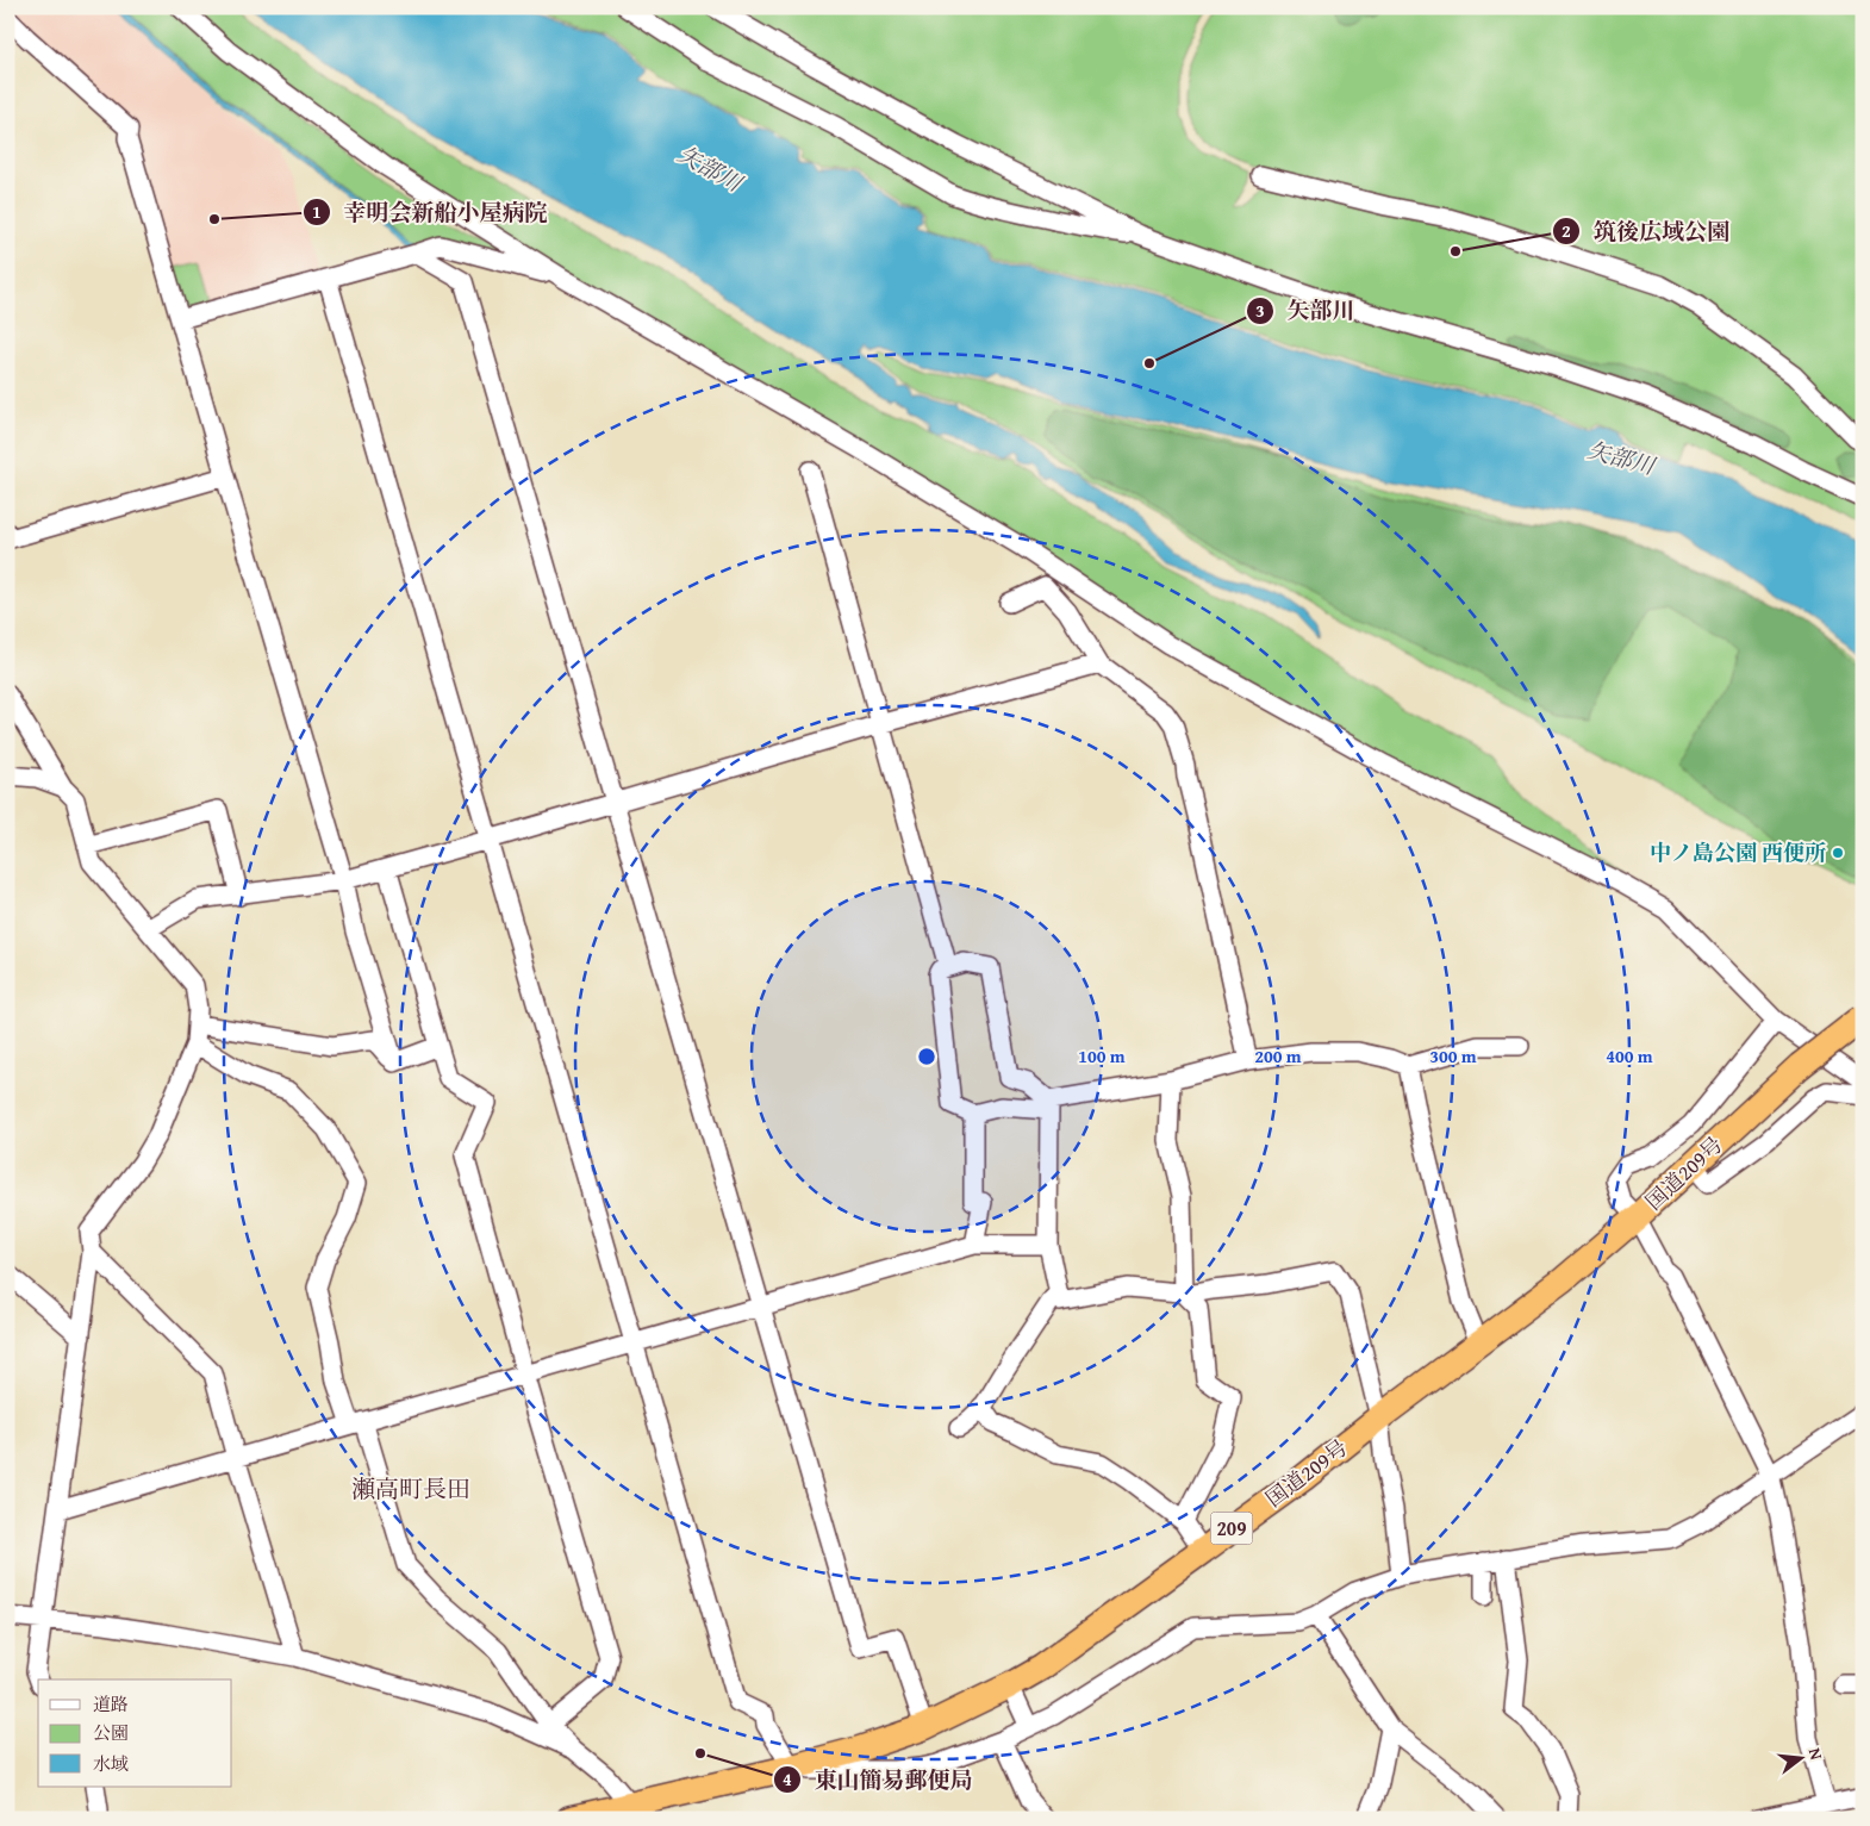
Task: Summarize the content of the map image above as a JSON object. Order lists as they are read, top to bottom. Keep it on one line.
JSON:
{"streets":{"highway":["国道209号","209"]},"districts":["瀬高町長田"],"water":["矢部川"],"places":["幸明会新船小屋病院","筑後広域公園","矢部川","中ノ島公園 西便所","東山簡易郵便局"],"legend":["道路","公園","水域"],"north":"right","rings":["100 m","200 m","300 m","400 m"]}
